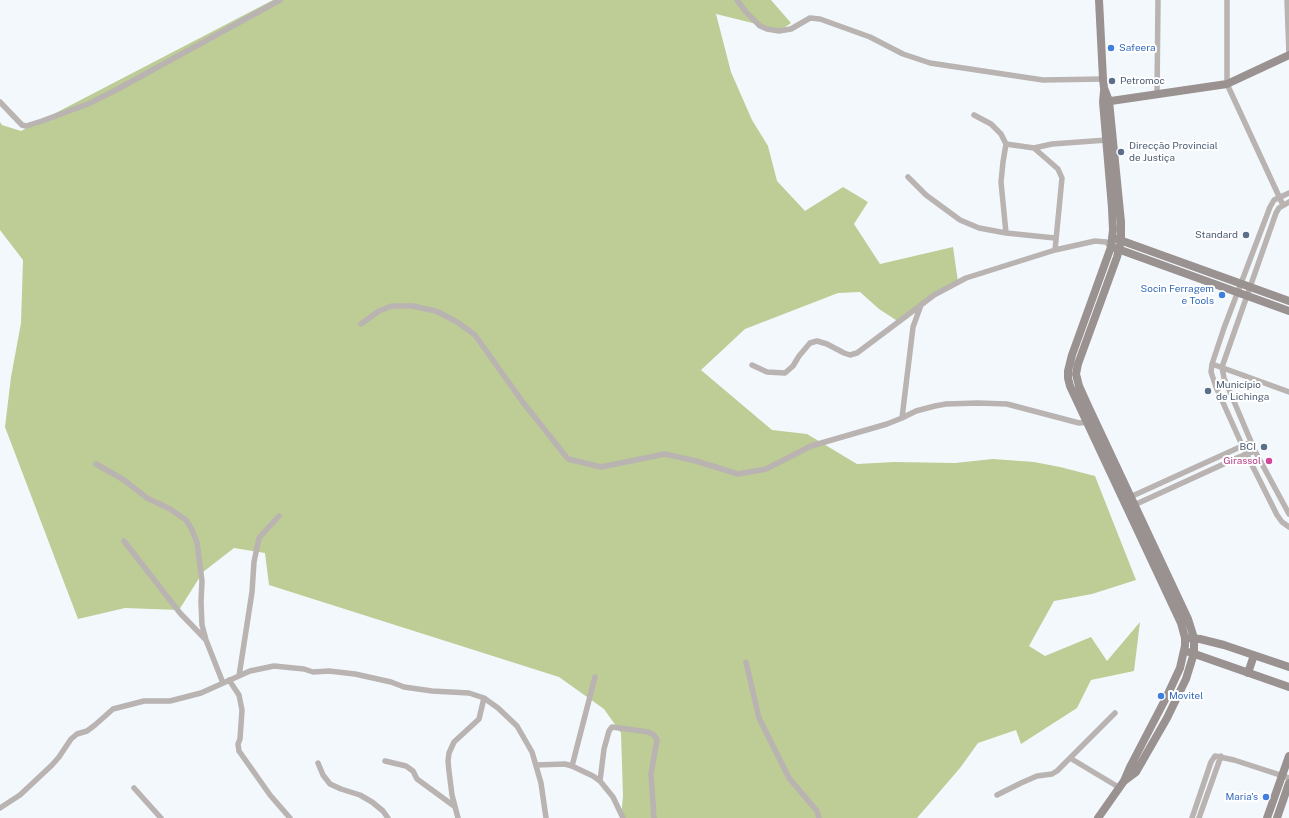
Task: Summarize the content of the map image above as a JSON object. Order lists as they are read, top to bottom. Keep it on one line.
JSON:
{"places":["Safeera","Petromoc","Direcção Provincial de Justiça","Standard","Socin Ferragem e Tools","Município de Lichinga","BCI","Girassol","Movitel","Maria's"]}
